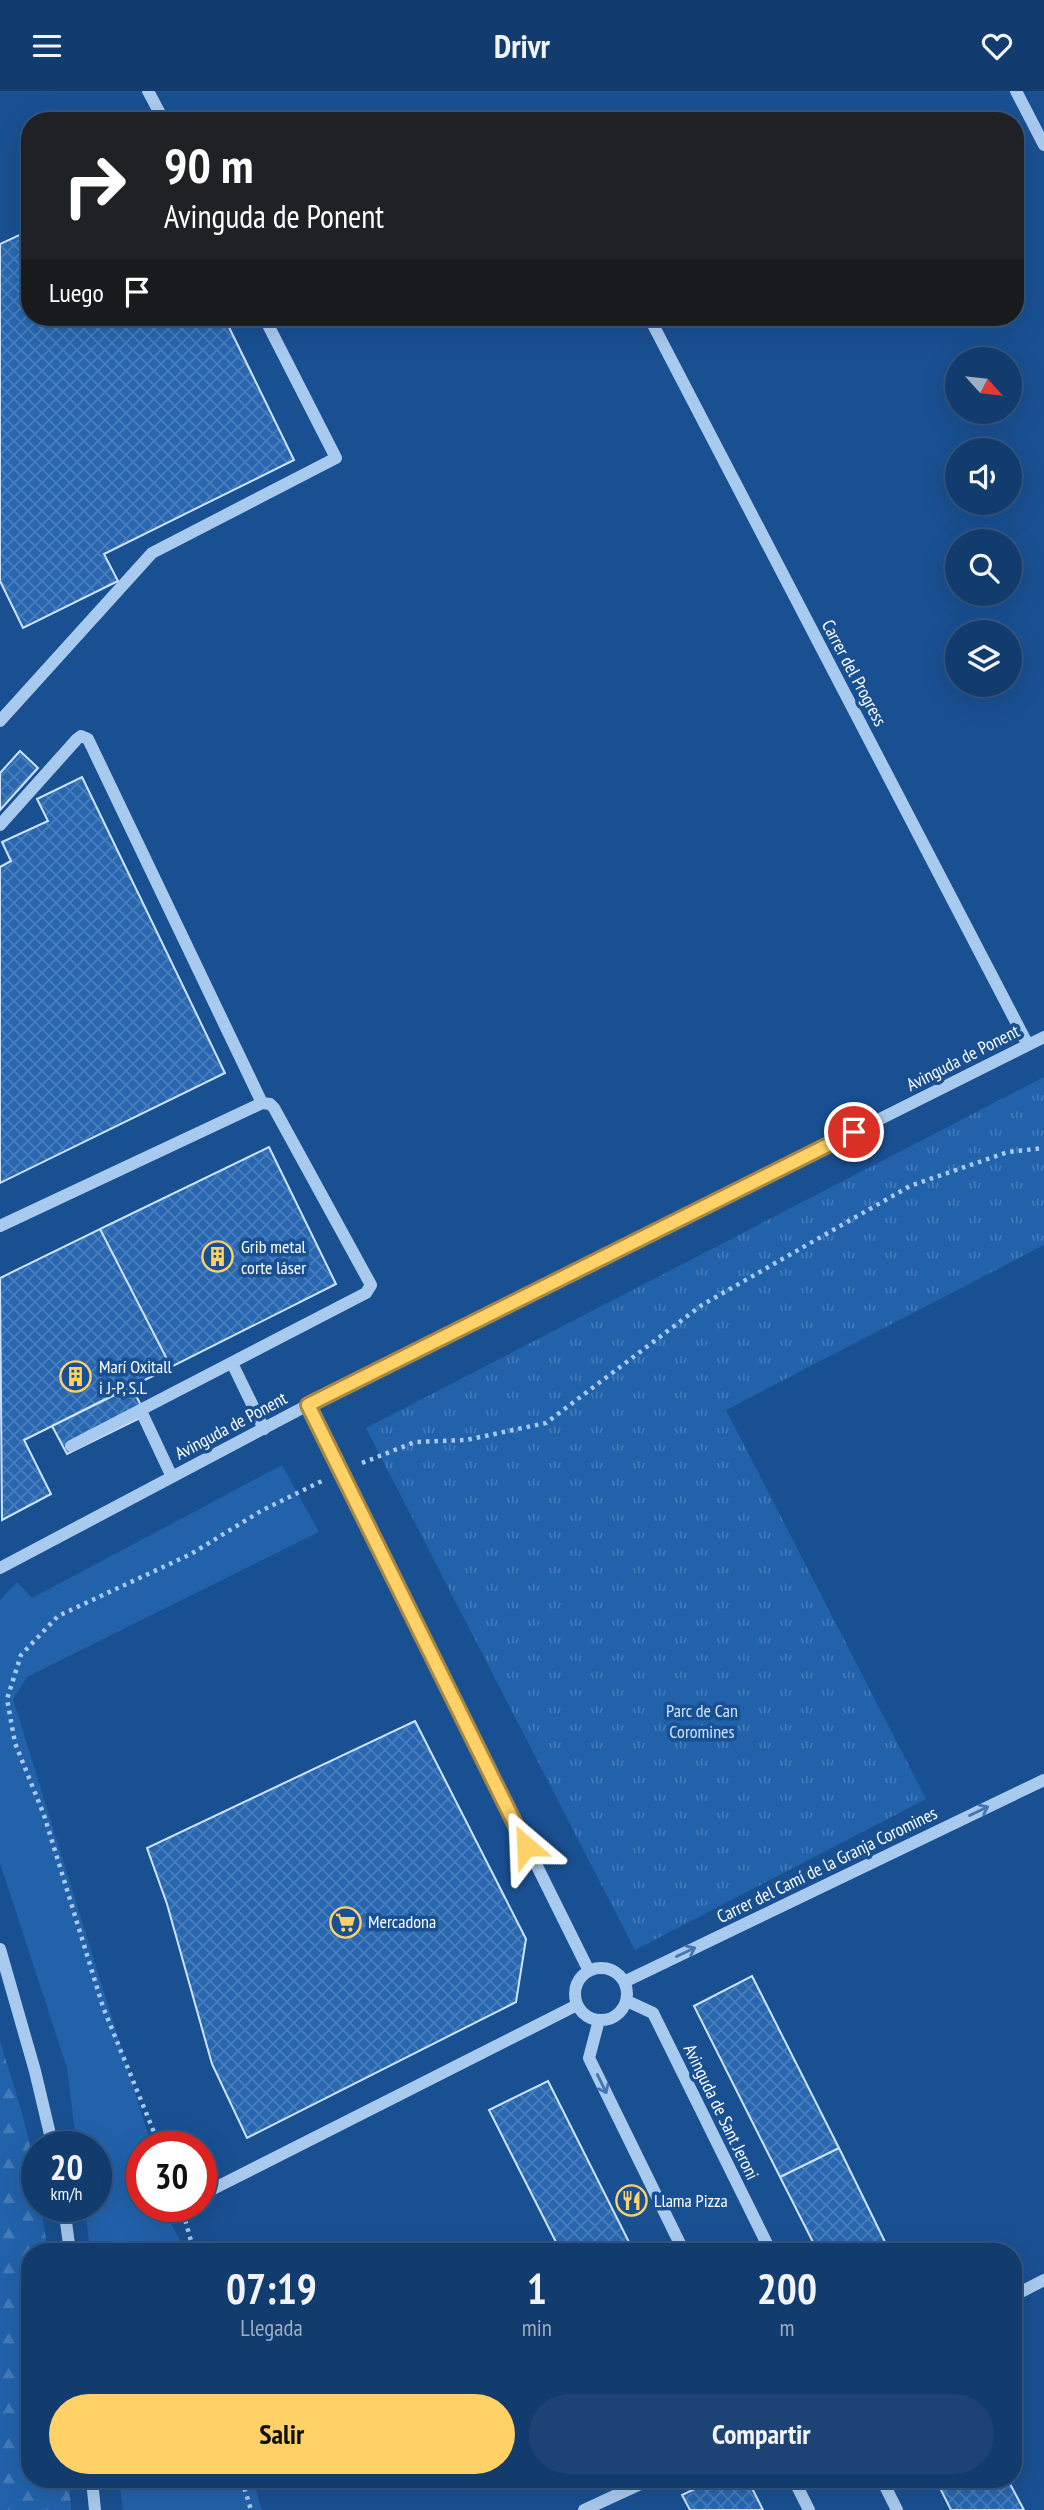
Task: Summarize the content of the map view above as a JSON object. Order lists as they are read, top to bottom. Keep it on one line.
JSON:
{"streets":{"street":["Carrer del Progress","Avinguda de Ponent","Carrer del Camí de la Granja Coromines","Avinguda de Sant Jeroni"]},"crossings":[["Carrer del Progress","Avinguda de Ponent"],["Carrer del Camí de la Granja Coromines","Avinguda de Sant Jeroni"]],"one_way":["Carrer del Camí de la Granja Coromines"],"parks":["Parc de Can Coromines"],"places":{"building":["Grib metal corte láser","Marí Oxitall i J-P, S.L"],"supermarket":["Mercadona"],"restaurant":["Llama Pizza"]},"north":"bottom right","page":{"header":"Drivr","turn":["90 m","Avinguda de Ponent"],"then":"Luego","speed":"20 km/h","limit":"30","eta":["07:19","Llegada","1","min","200","m"],"buttons":["Salir","Compartir"]}}
